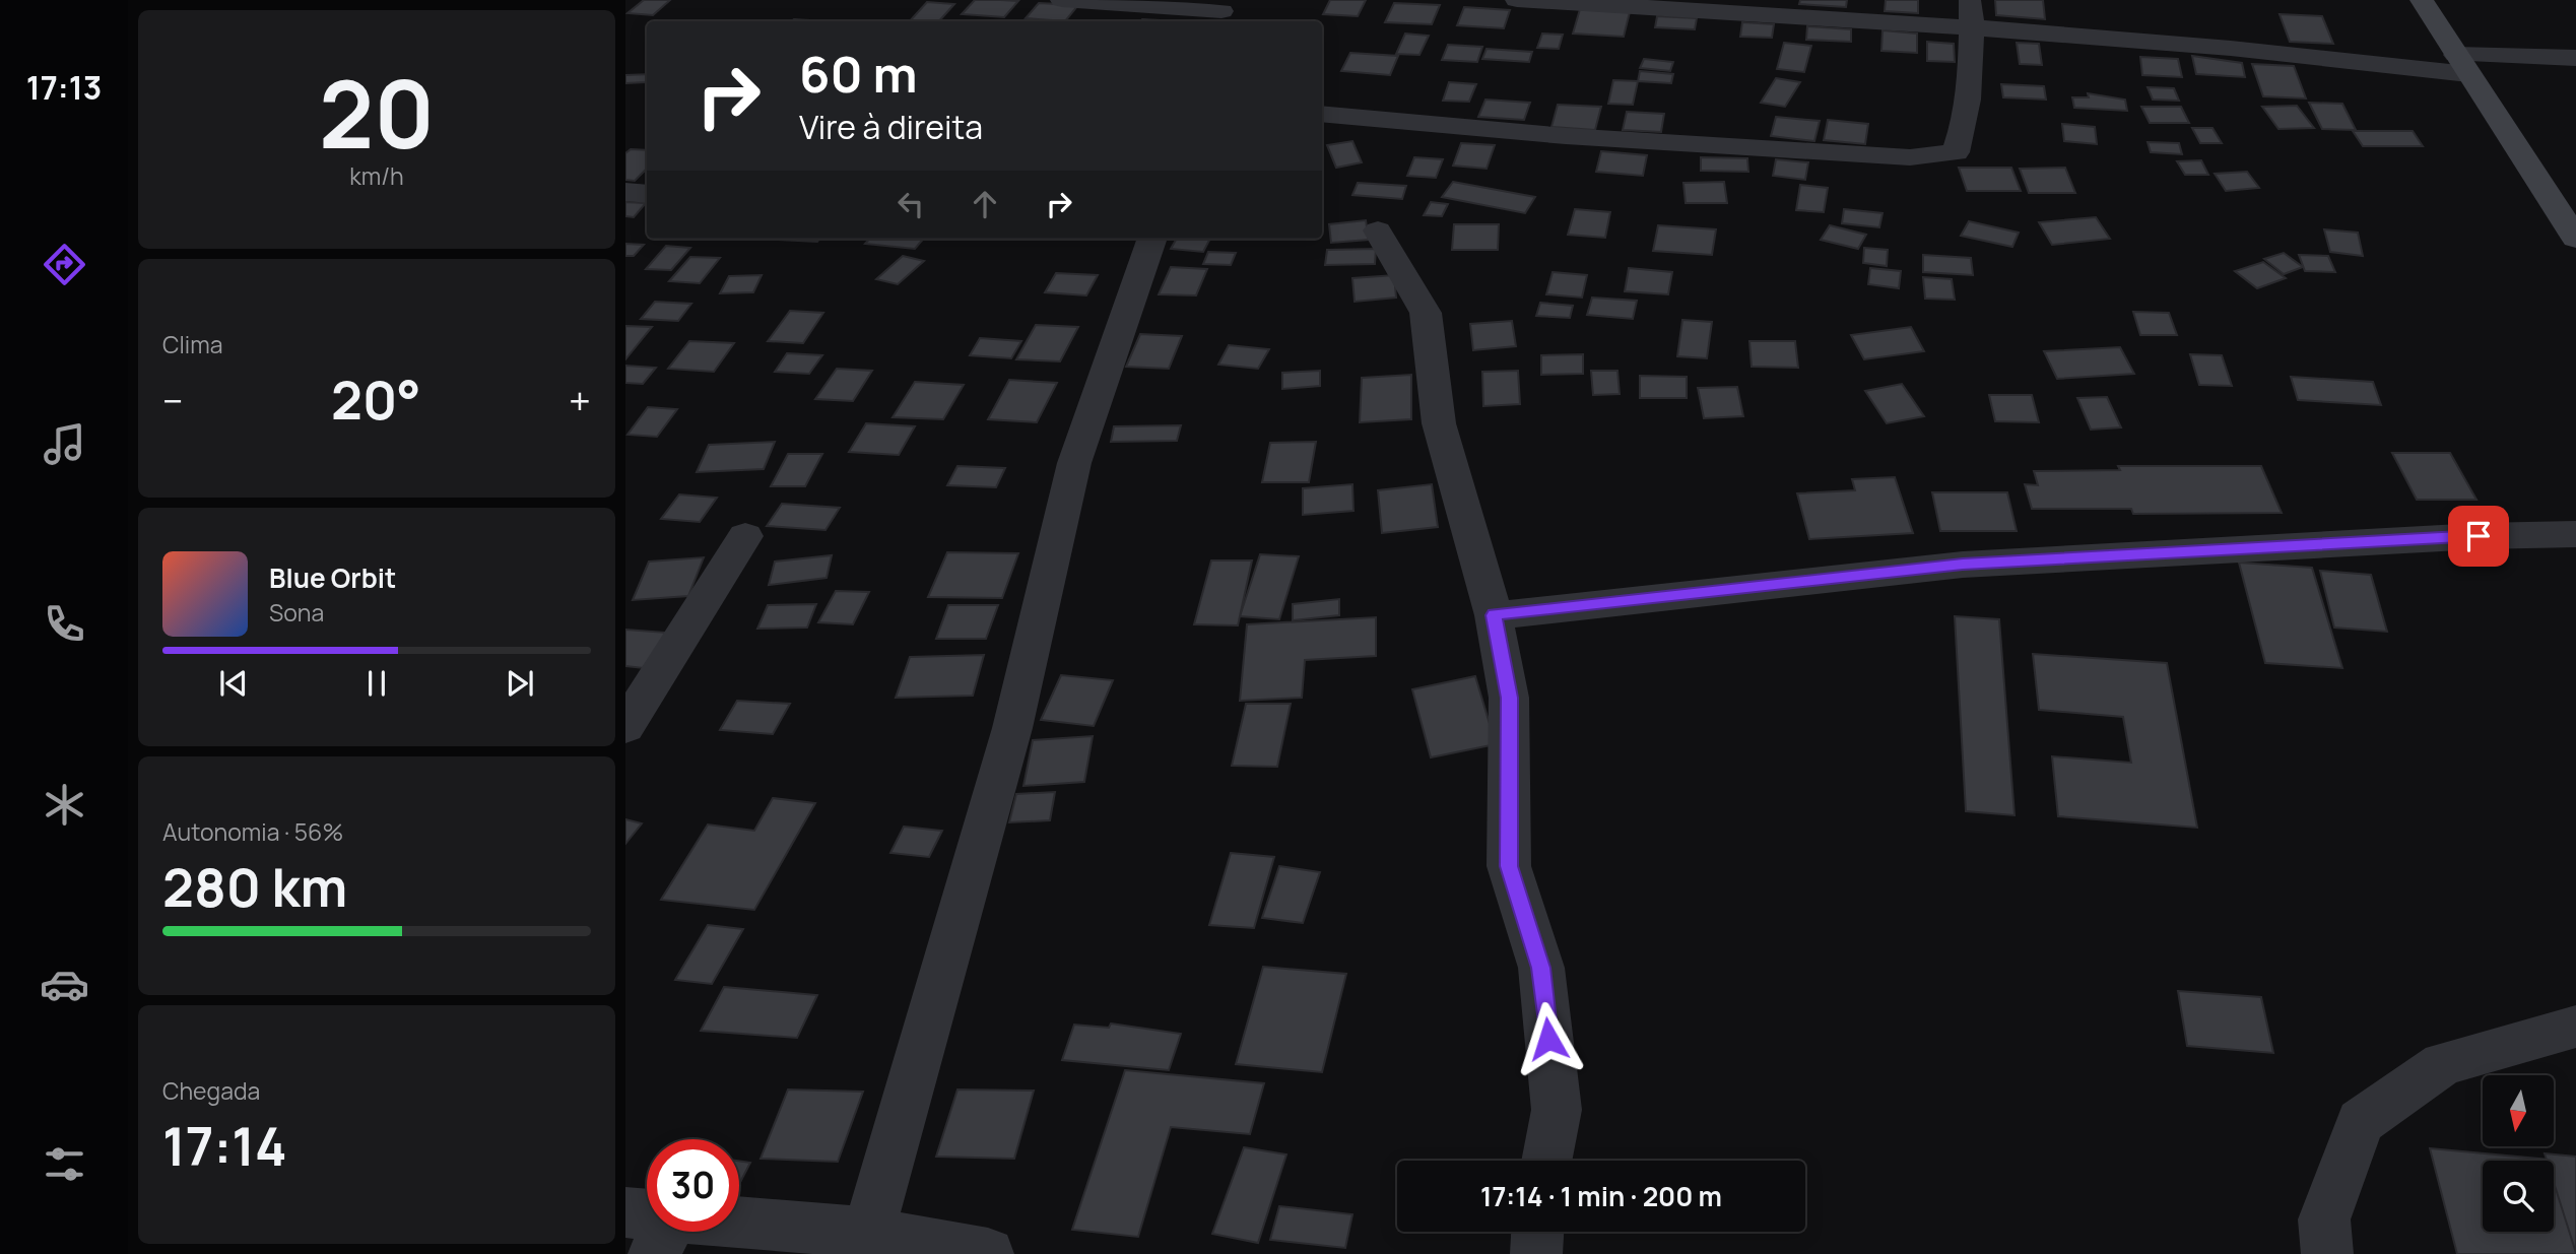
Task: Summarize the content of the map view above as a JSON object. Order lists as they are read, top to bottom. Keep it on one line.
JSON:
{"north":"bottom","page":{"tabs":"17:13","tile":[["20","km/h"],"Clima",["Autonomia · 56%","280 km"],["Chegada","17:14"]],"turn":["60 m","Vire à direita"],"heat":["−","20°","+"],"song":["Blue Orbit","Sona"],"limit":"30","trip":"17:14 · 1 min · 200 m"}}
